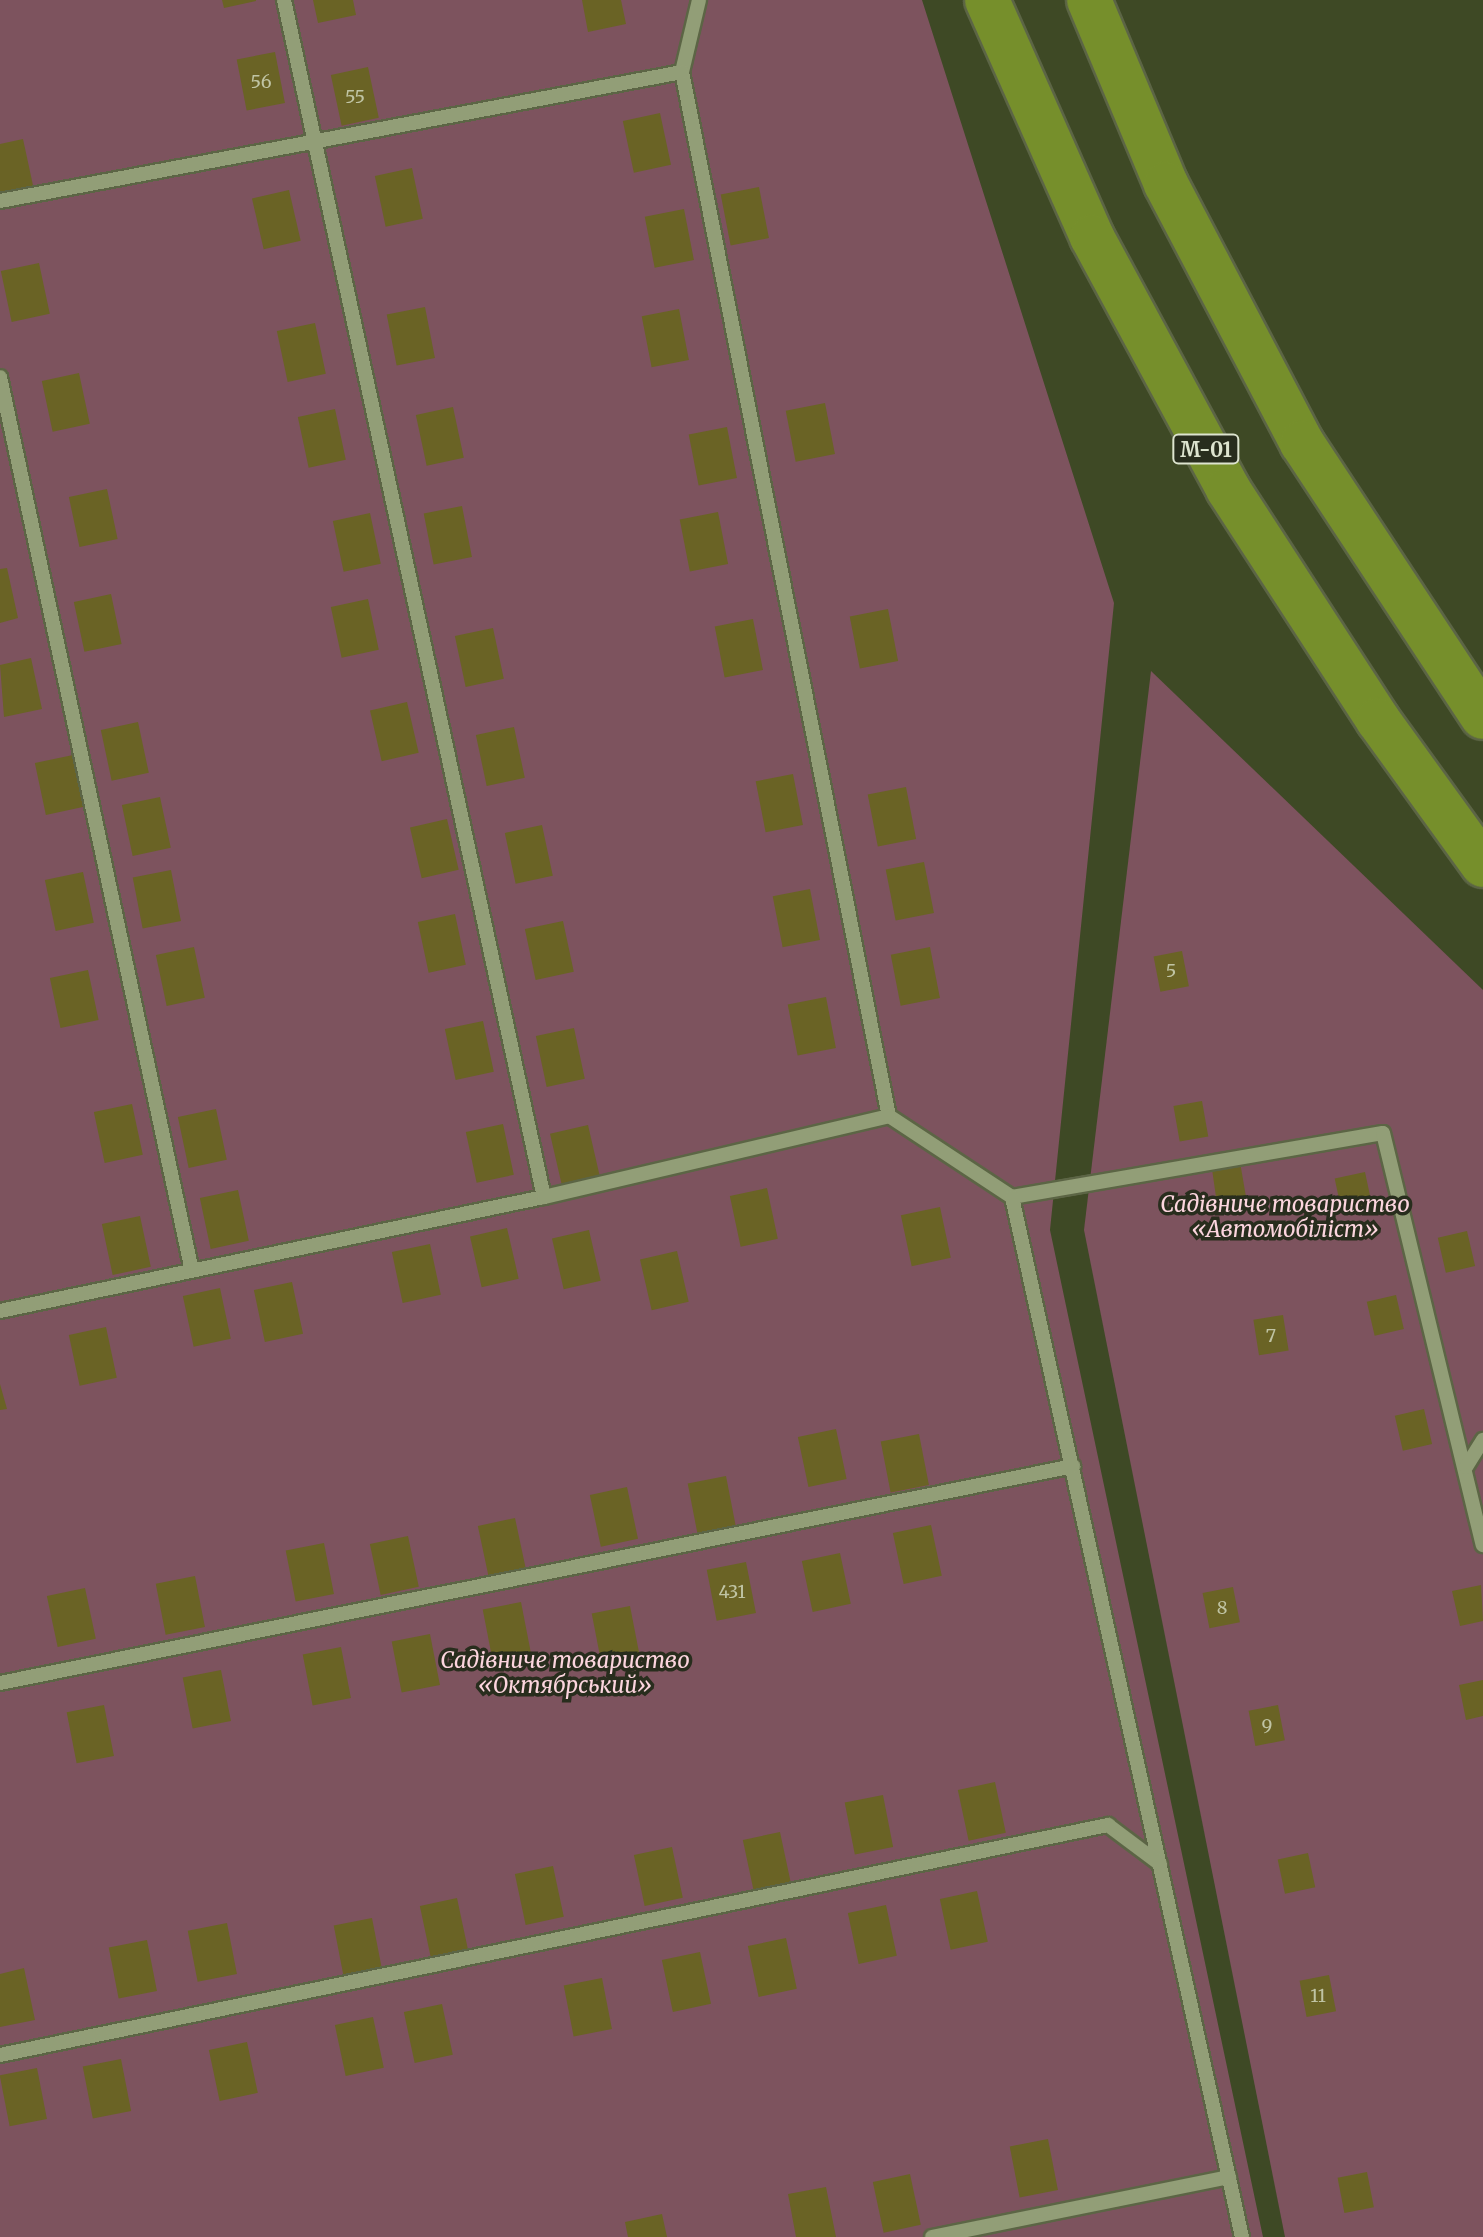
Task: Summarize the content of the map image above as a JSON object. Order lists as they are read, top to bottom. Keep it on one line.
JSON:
{"streets":{"highway":["М-01"]},"parks":["Садівниче товариство «Автомобіліст»","Садівниче товариство «Октябрський»"],"house_numbers":["56","55","5","7","431","8","9","11"]}
